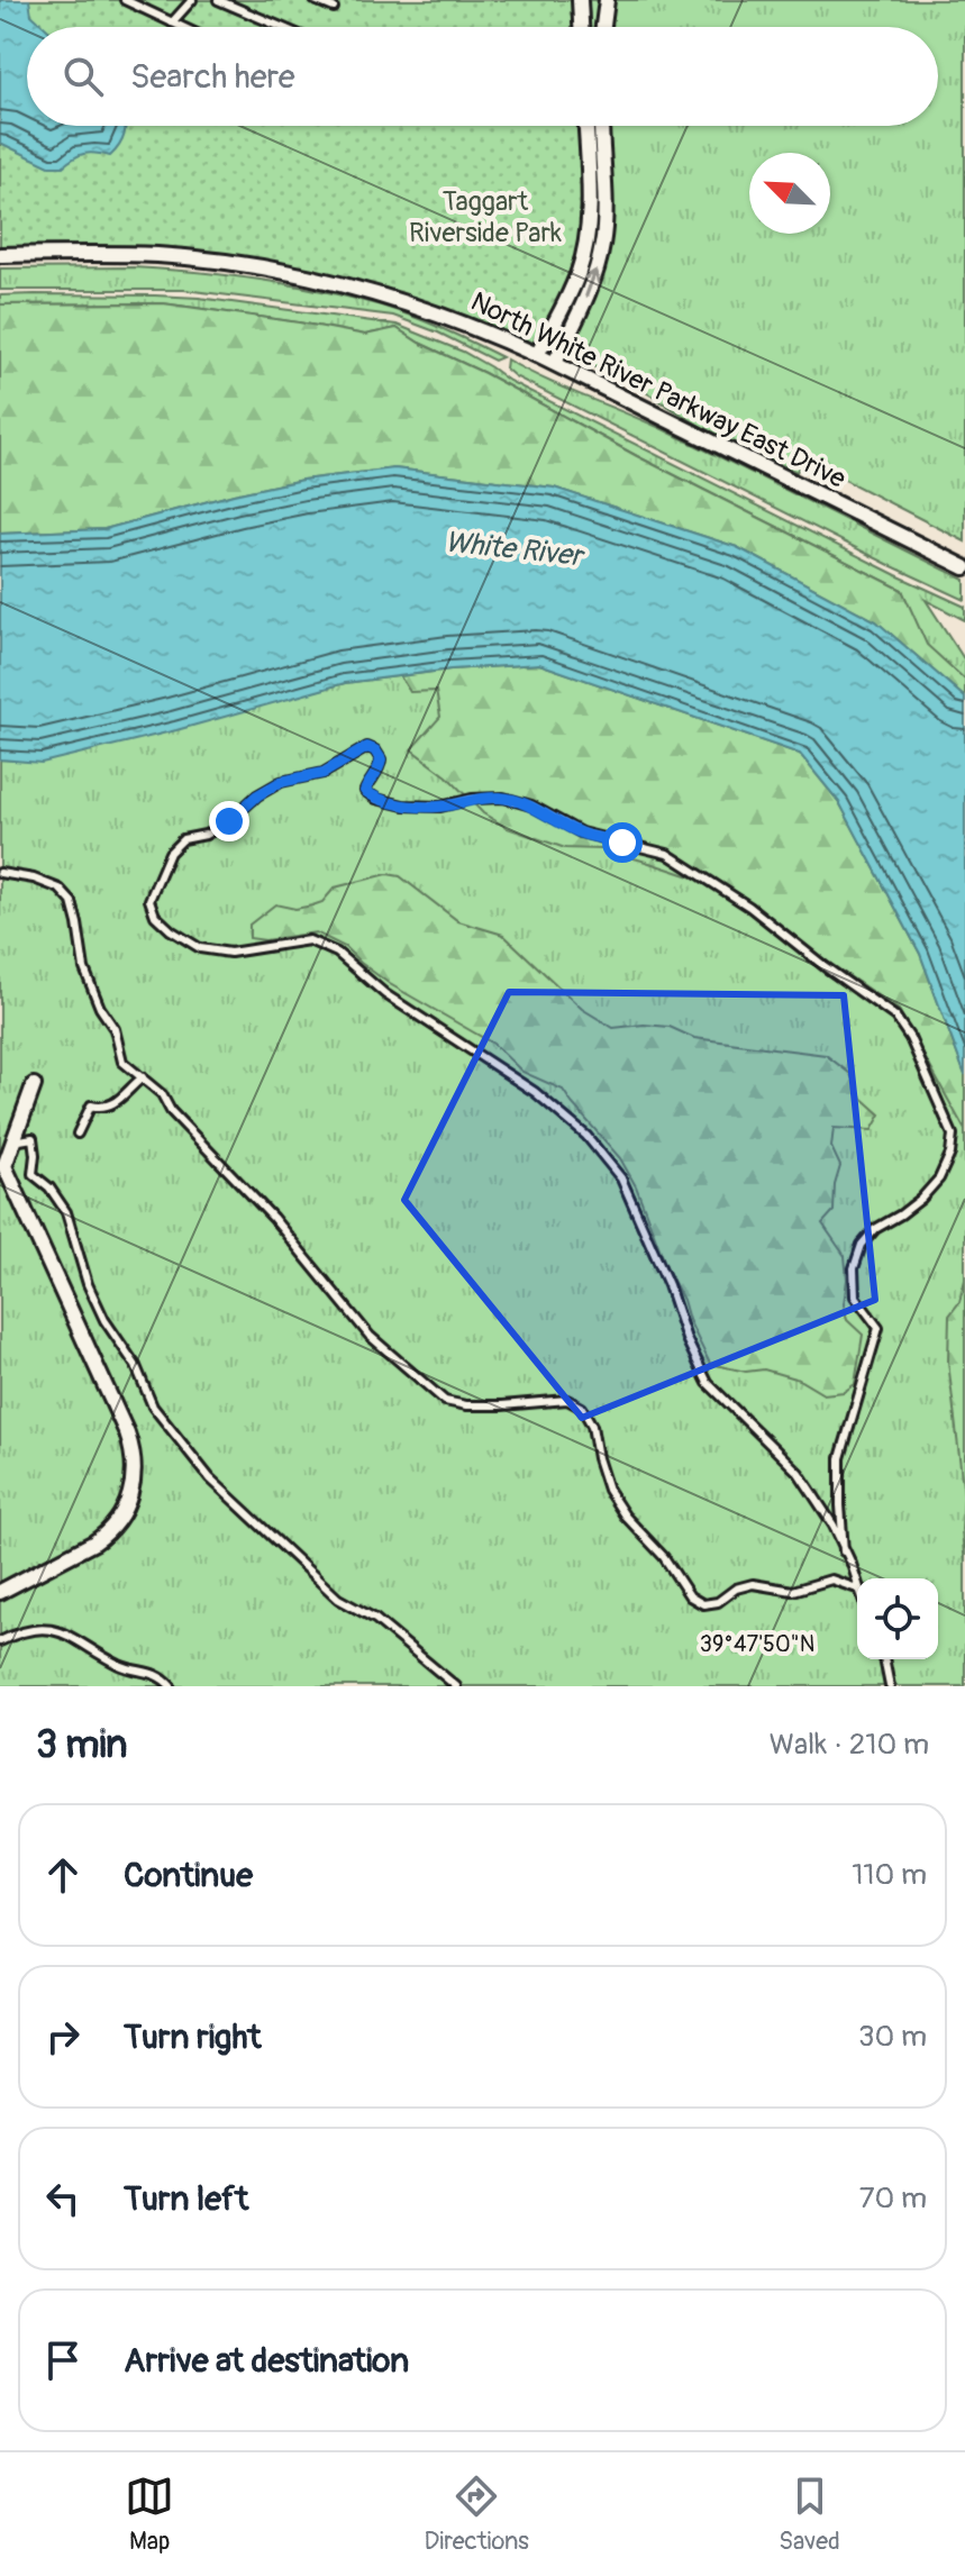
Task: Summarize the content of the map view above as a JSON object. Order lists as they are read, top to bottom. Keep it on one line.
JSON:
{"streets":{"street":["North White River Parkway East Drive"]},"water":["White River"],"parks":["Taggart Riverside Park"],"north":"top left","page":{"search":"Search here","heading":["3 min","Walk · 210 m"],"list":[["Continue","110 m"],["Turn right","30 m"],["Turn left","70 m"],"Arrive at destination"],"nav":["Map","Directions","Saved"]},"coordinates":["39°47'50\"N"]}
